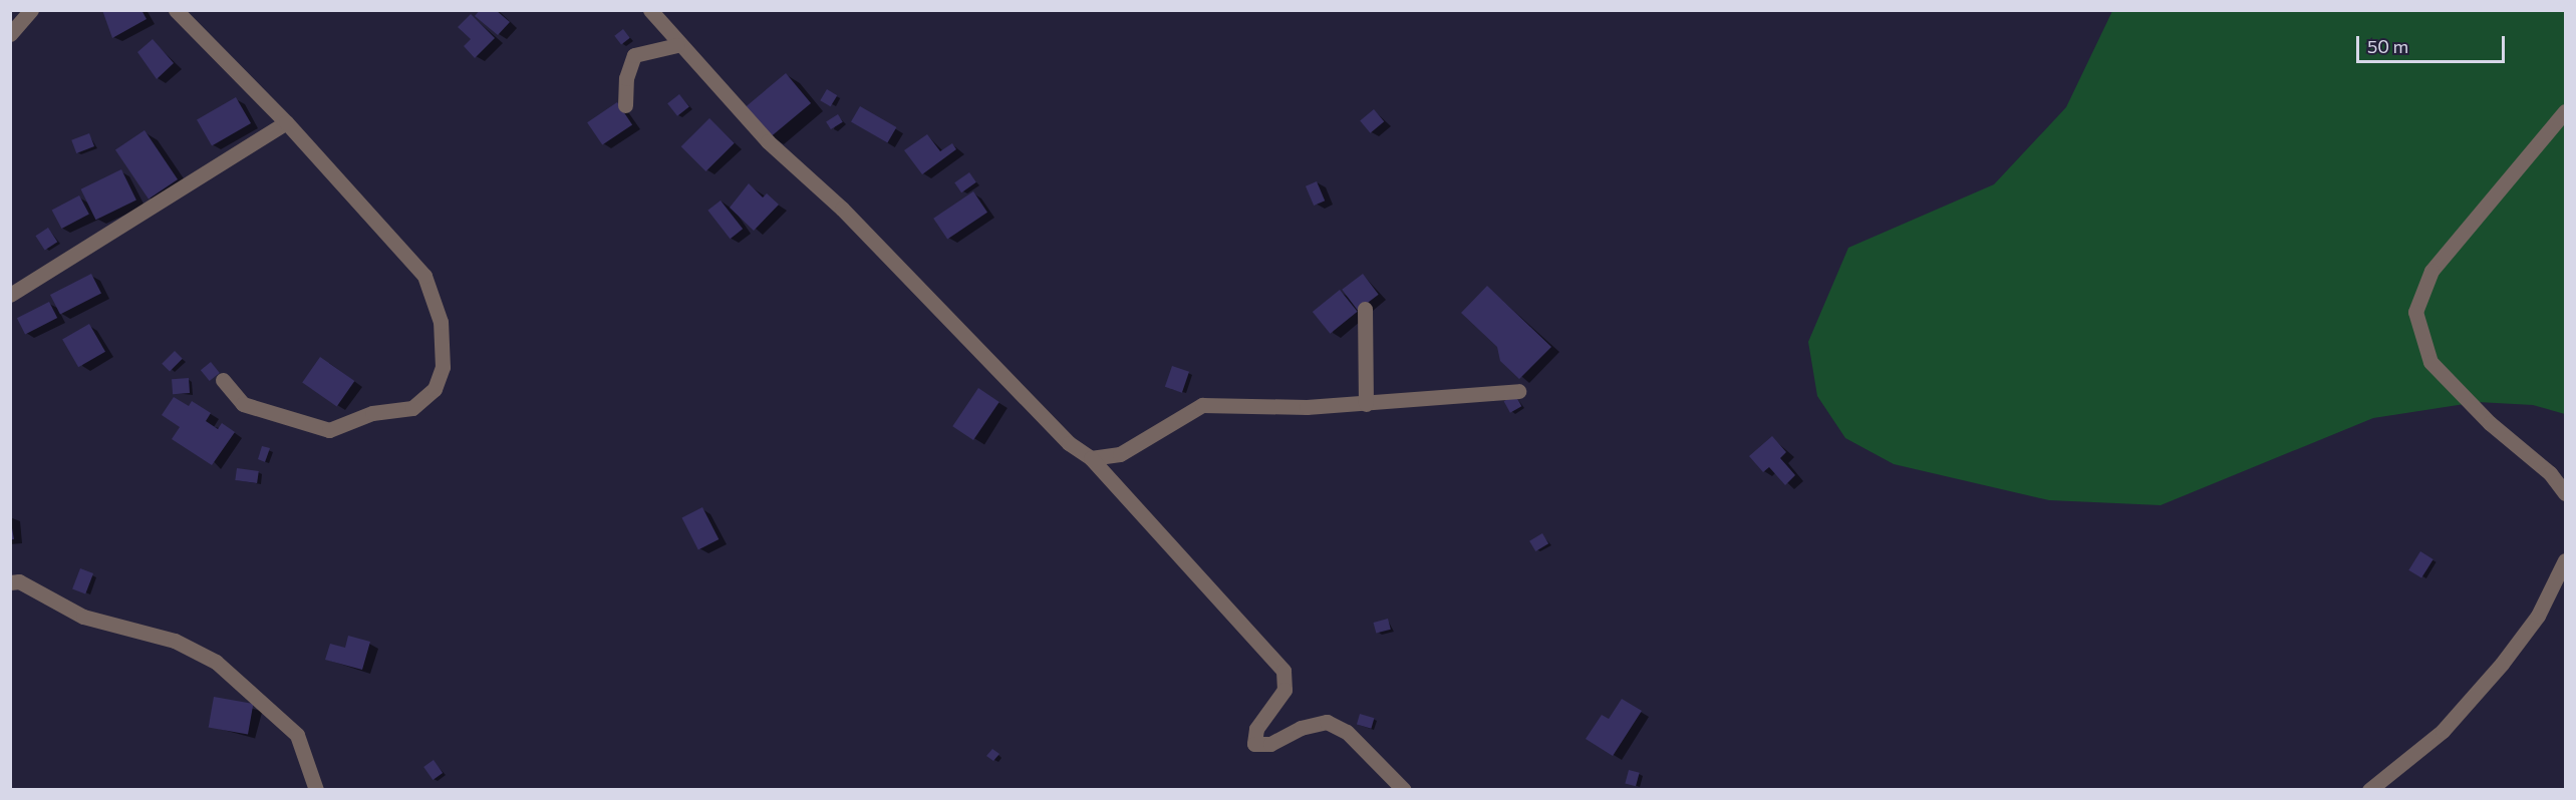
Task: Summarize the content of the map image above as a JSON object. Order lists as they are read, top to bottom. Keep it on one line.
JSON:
{"scale_bar":"50 m"}
